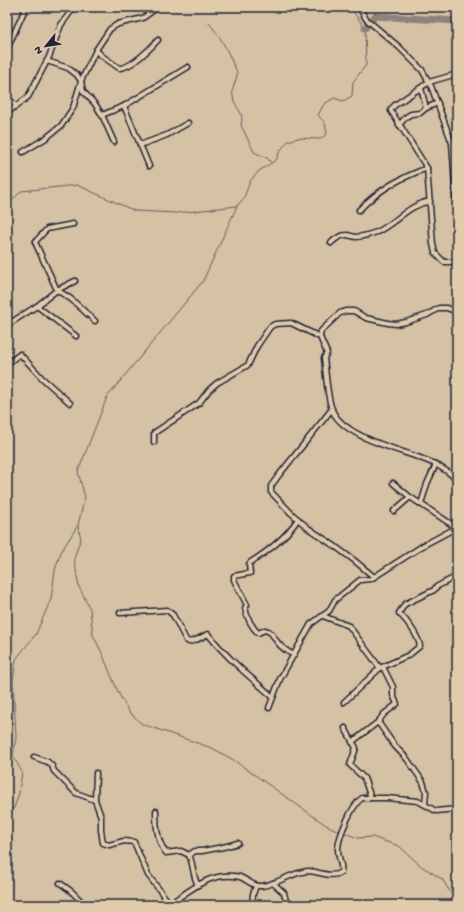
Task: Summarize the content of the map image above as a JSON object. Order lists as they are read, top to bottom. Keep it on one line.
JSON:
{"north":"bottom left"}
